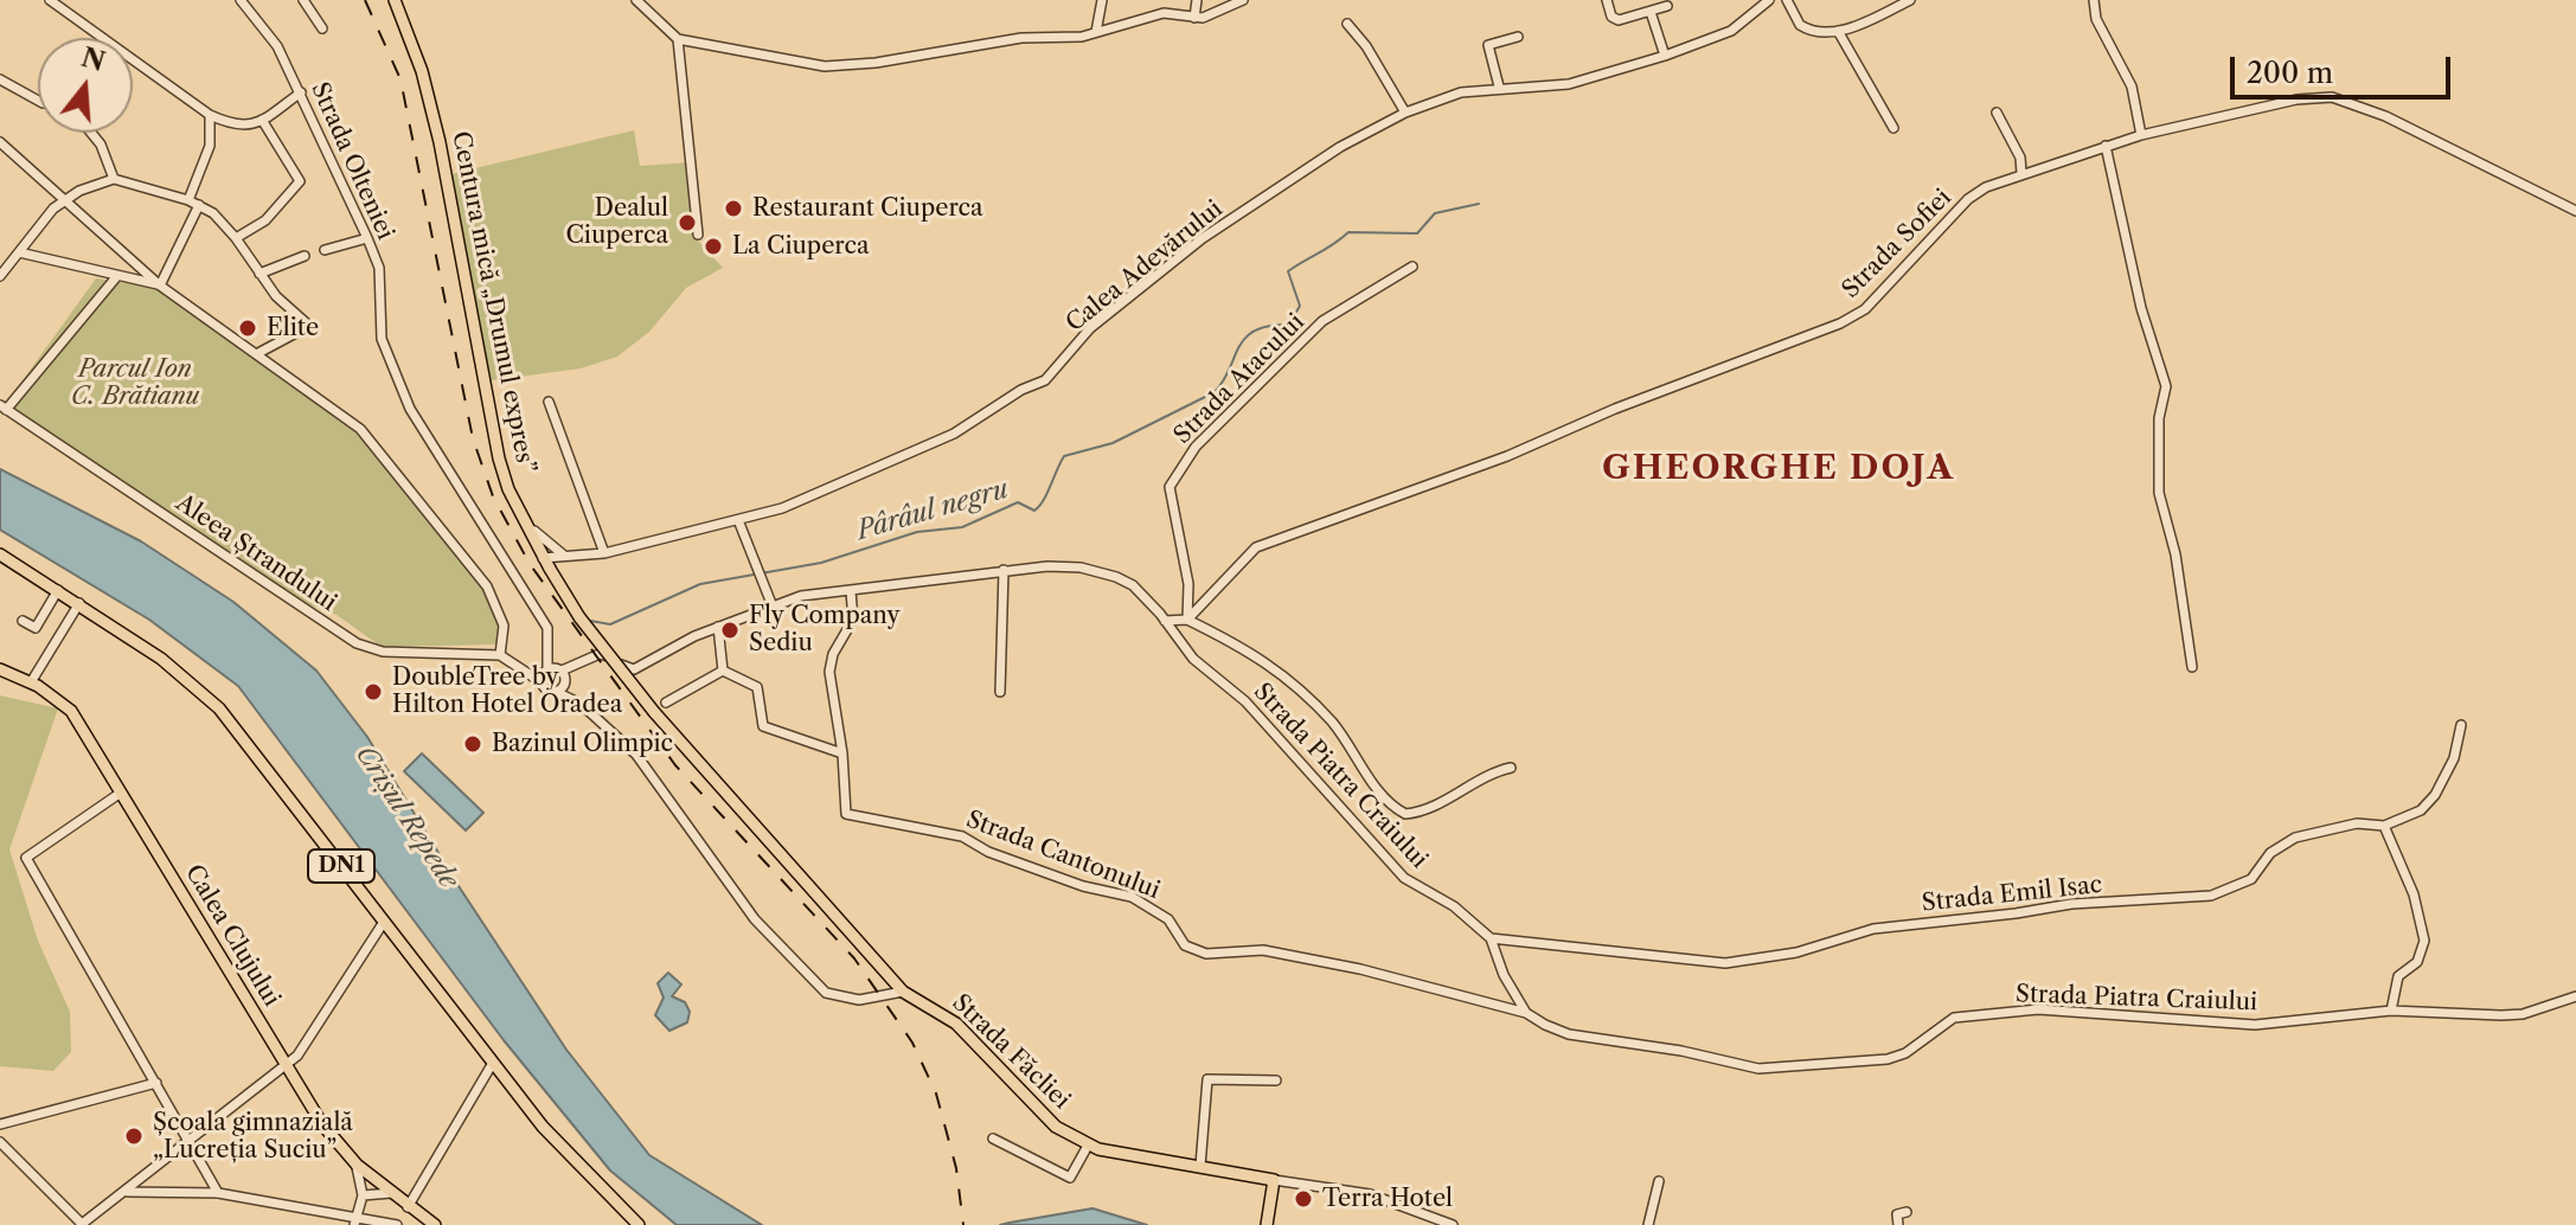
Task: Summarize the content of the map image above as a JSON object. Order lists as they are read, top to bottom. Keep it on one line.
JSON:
{"streets":{"main road":["Centura mică „Drumul expres”","DN1","Calea Clujului","Strada Făcliei"],"street":["Strada Olteniei","Strada Sofiei","Calea Adevărului","Strada Atacului","Aleea Ștrandului","Strada Piatra Craiului","Strada Cantonului","Strada Emil Isac"]},"crossings":[["Strada Olteniei","Aleea Ștrandului"],["Strada Olteniei","Strada Piatra Craiului"],["Strada Sofiei","Strada Atacului"],["Calea Adevărului","Centura mică „Drumul expres”"],["Centura mică „Drumul expres”","Strada Făcliei"],["Aleea Ștrandului","Strada Piatra Craiului"],["Strada Piatra Craiului","Strada Cantonului"],["Strada Piatra Craiului","Strada Emil Isac"]],"districts":["GHEORGHE DOJA"],"water":["Pârâul negru","Crișul Repede"],"parks":["Parcul Ion C. Brătianu"],"places":["Restaurant Ciuperca","Dealul Ciuperca","La Ciuperca","Elite","Fly Company Sediu","DoubleTree by Hilton Hotel Oradea","Bazinul Olimpic","Școala gimnazială „Lucreția Suciu”","Terra Hotel"],"scale_bar":"200 m","north":"top"}
